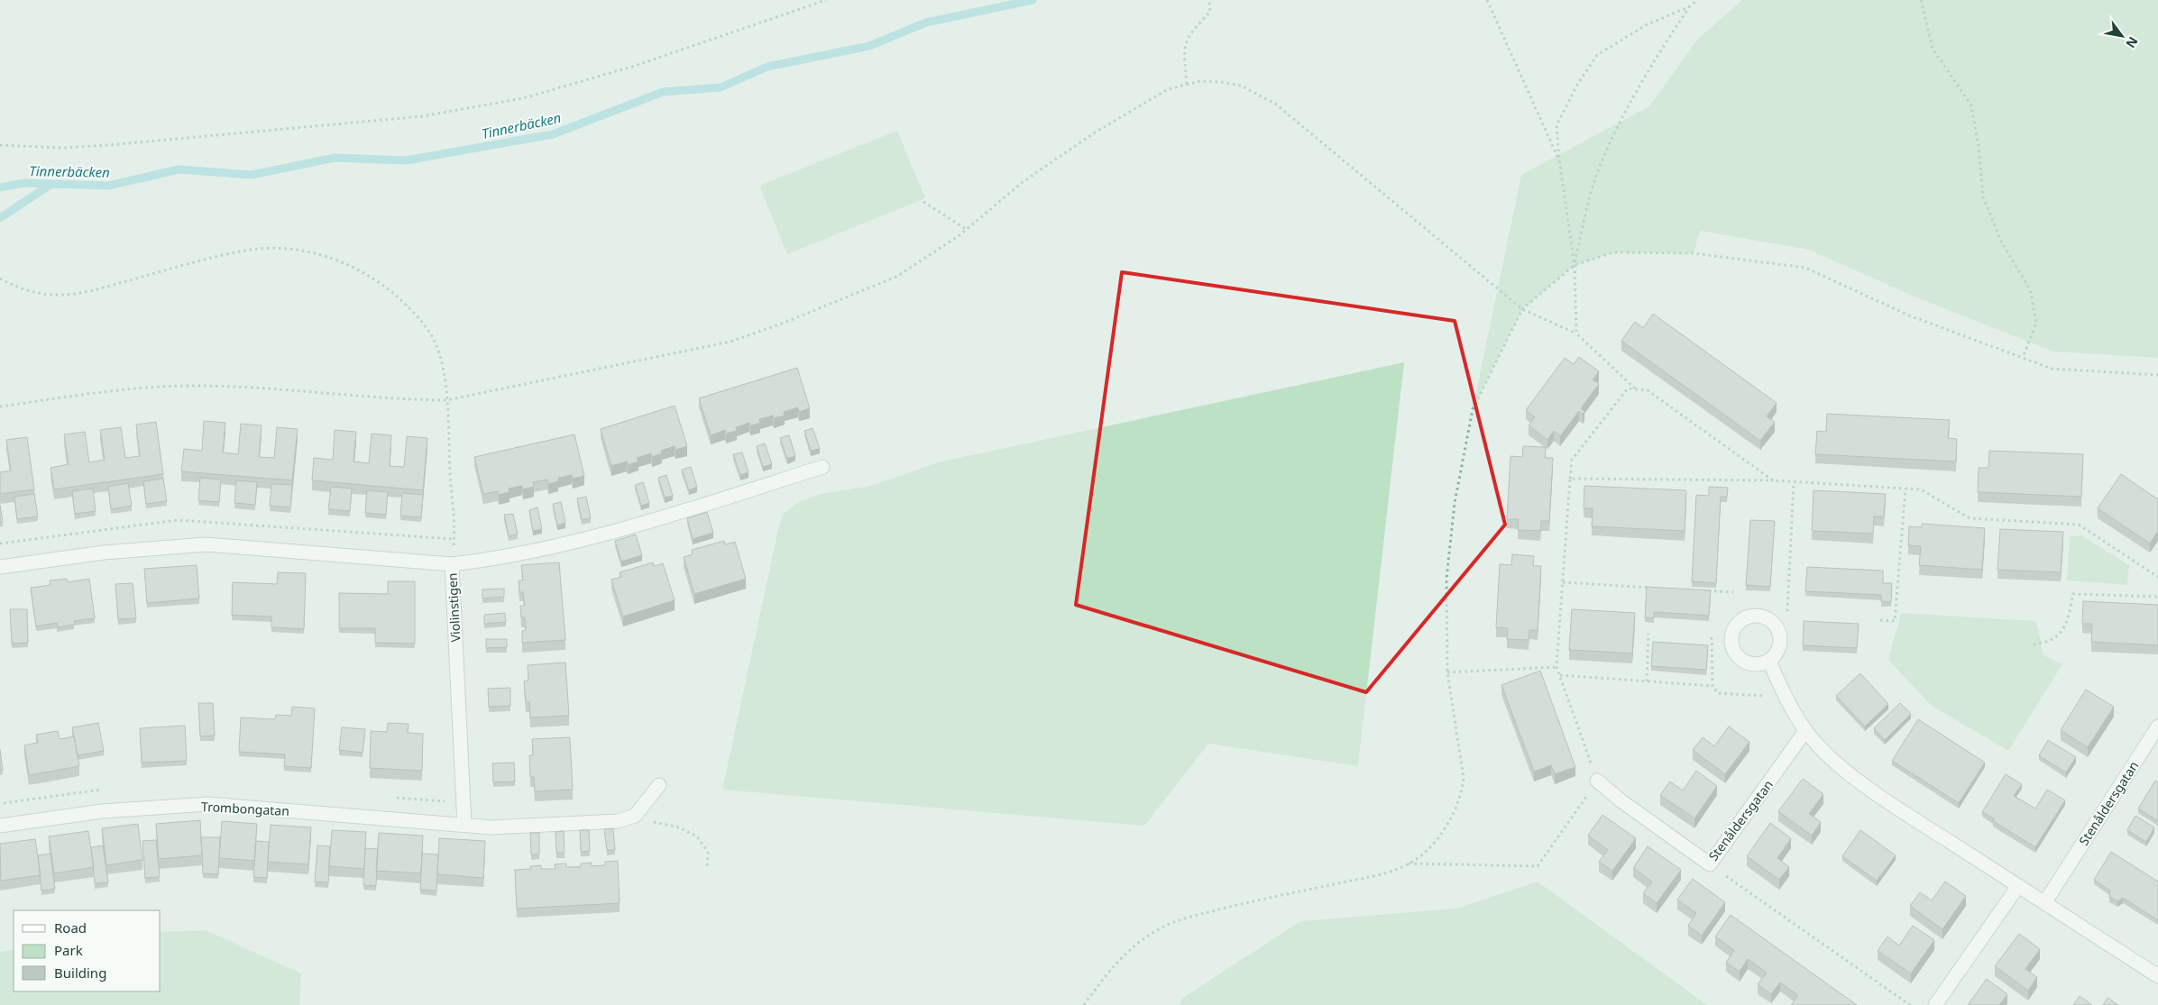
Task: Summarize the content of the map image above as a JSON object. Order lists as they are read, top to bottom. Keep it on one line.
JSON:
{"streets":{"street":["Violinstigen","Stenåldersgatan","Trombongatan"]},"crossings":[["Violinstigen","Trombongatan"]],"water":["Tinnerbäcken"],"legend":["Road","Park","Building"],"north":"bottom right"}
